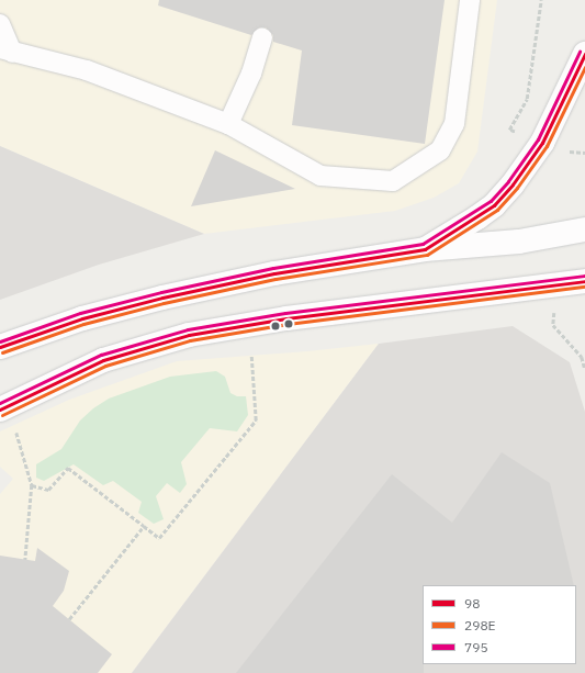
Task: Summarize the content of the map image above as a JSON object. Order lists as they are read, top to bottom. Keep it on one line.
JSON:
{"lines":["transit line 795","transit line 98","transit line 298E"],"legend":["98","298E","795"]}
